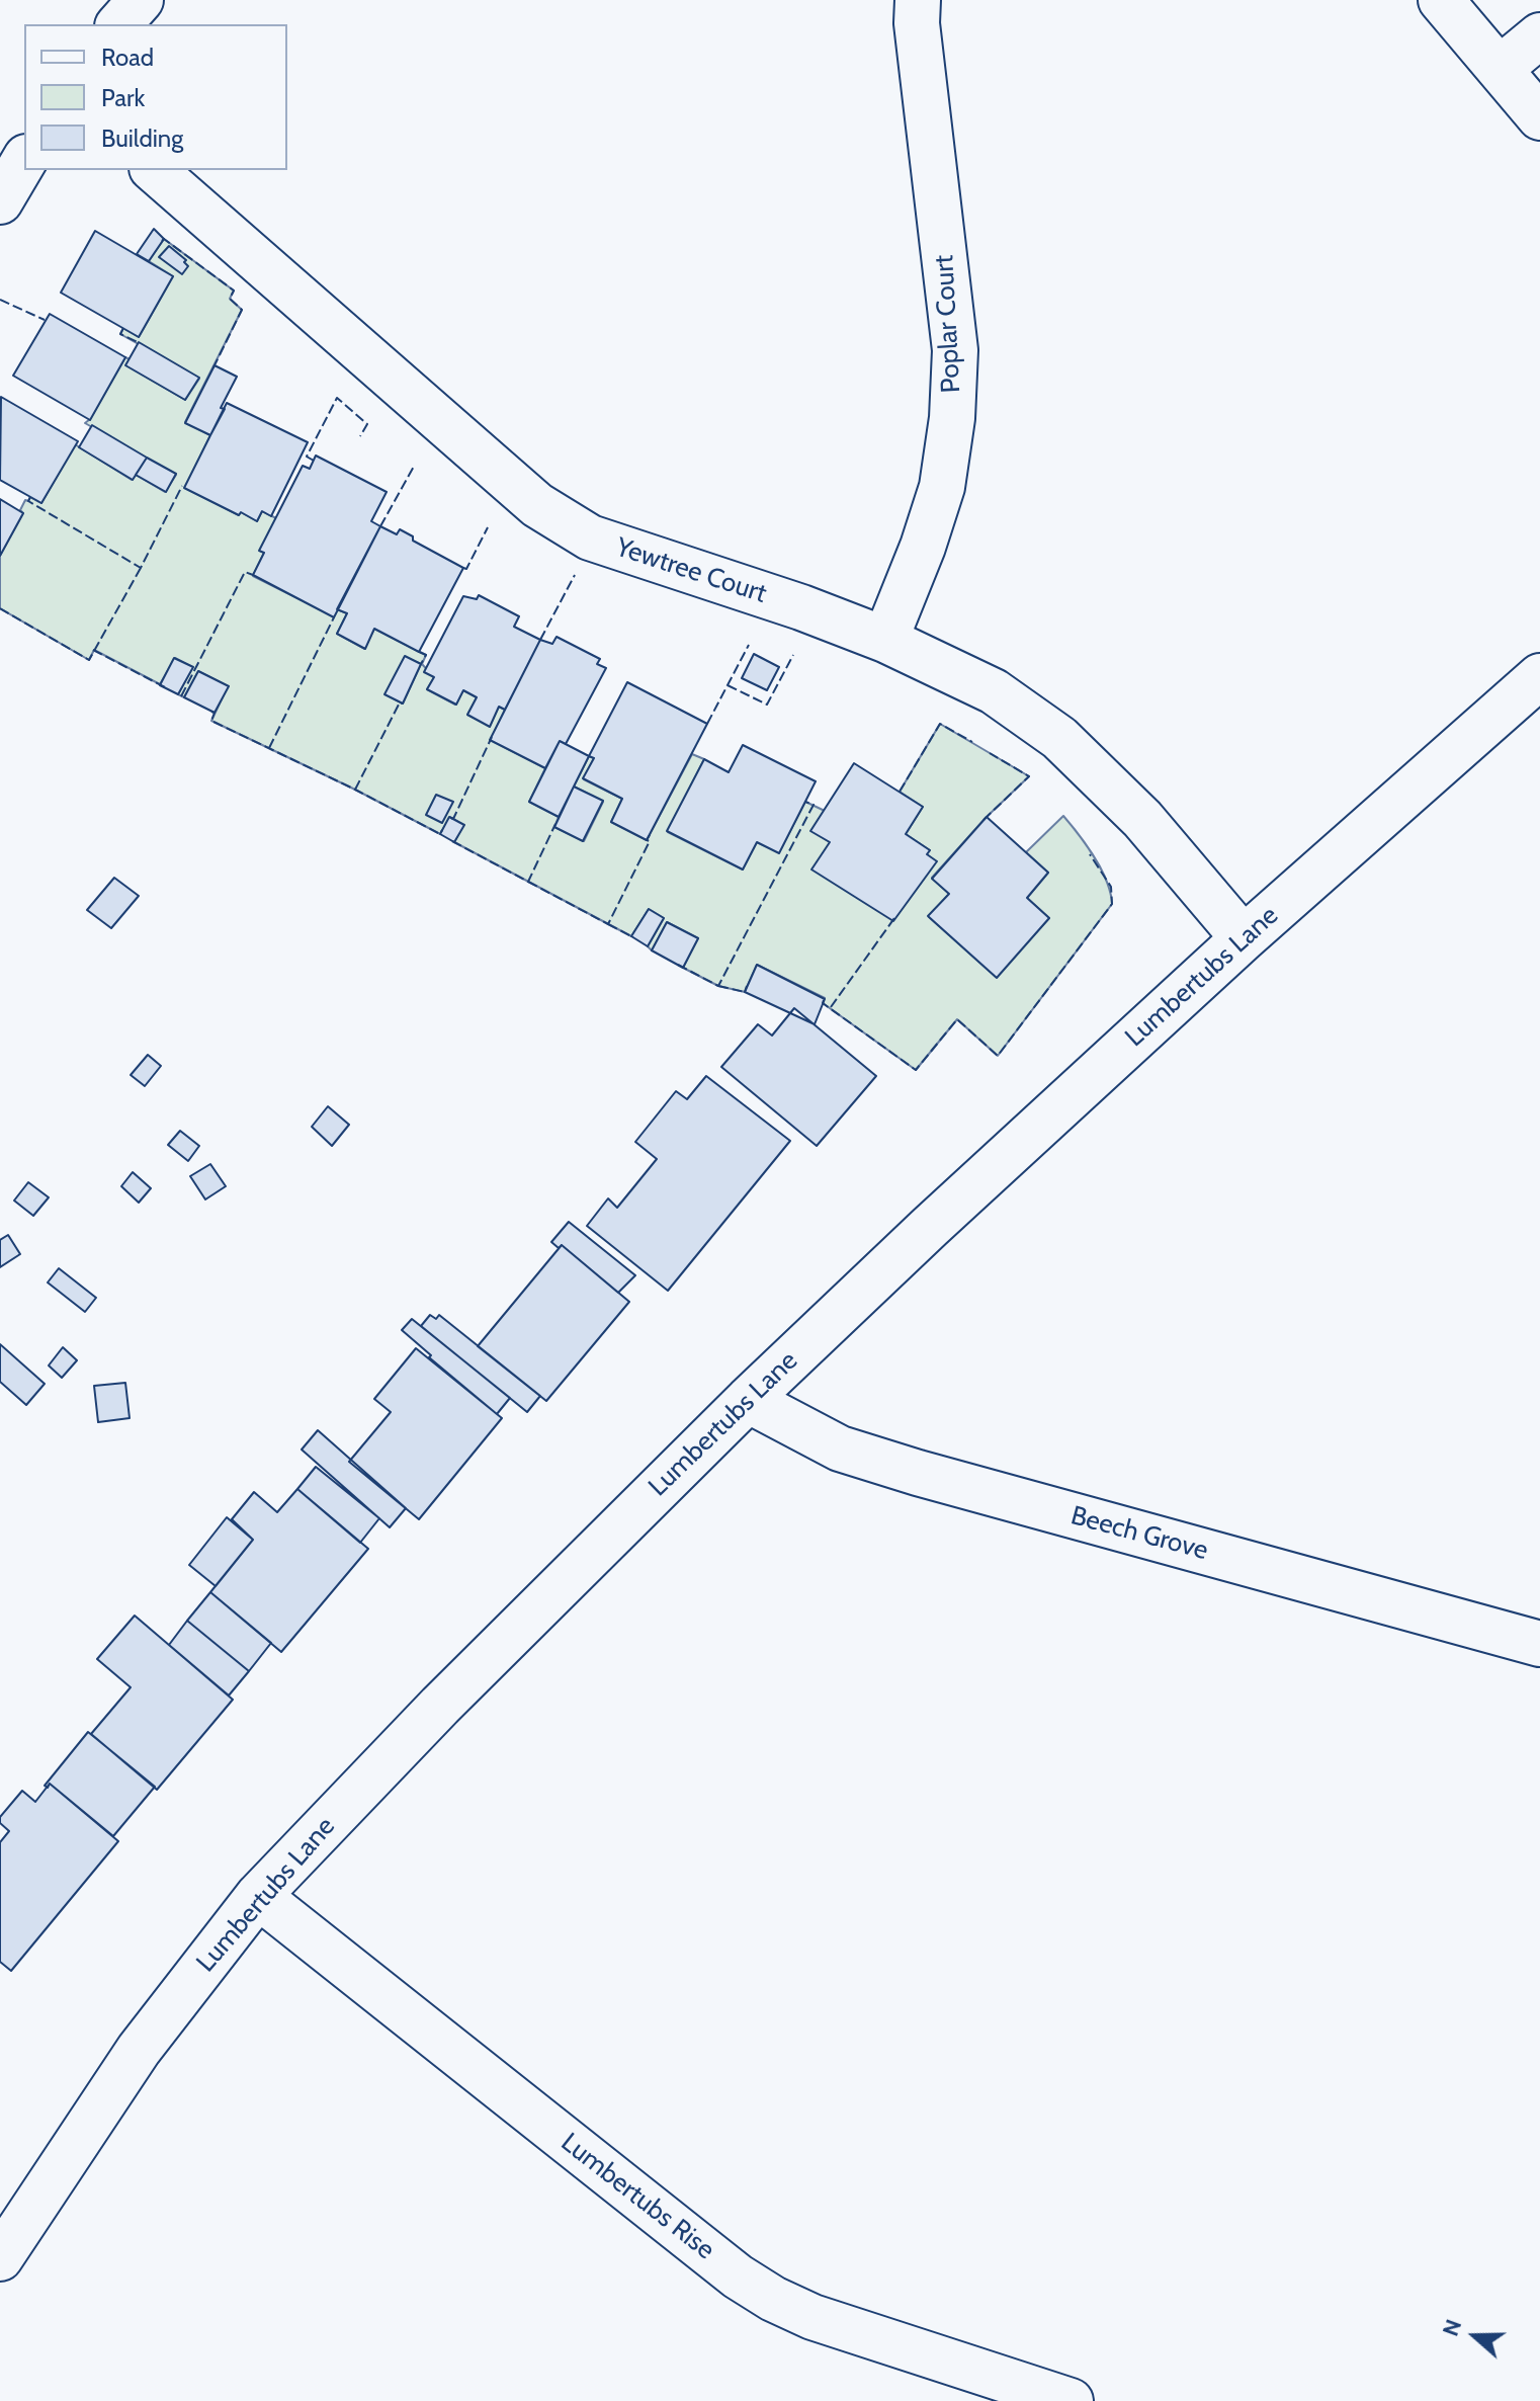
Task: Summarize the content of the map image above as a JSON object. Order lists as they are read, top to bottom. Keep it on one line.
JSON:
{"streets":{"street":["Poplar Court","Yewtree Court","Lumbertubs Lane","Beech Grove","Lumbertubs Rise"]},"crossings":[["Poplar Court","Yewtree Court"],["Yewtree Court","Lumbertubs Lane"],["Lumbertubs Lane","Beech Grove"],["Lumbertubs Lane","Lumbertubs Rise"]],"legend":["Road","Park","Building"],"north":"left"}
